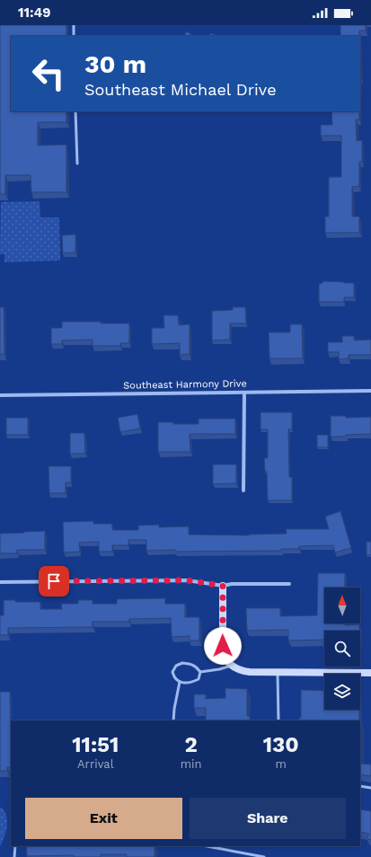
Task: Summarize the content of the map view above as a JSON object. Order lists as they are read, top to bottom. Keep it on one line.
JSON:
{"streets":{"street":["Southeast Harmony Drive"]},"north":"top","page":{"status":"11:49","turn":["30 m","Southeast Michael Drive"],"eta":["11:51","Arrival","2","min","130","m"],"buttons":["Exit","Share"]}}
